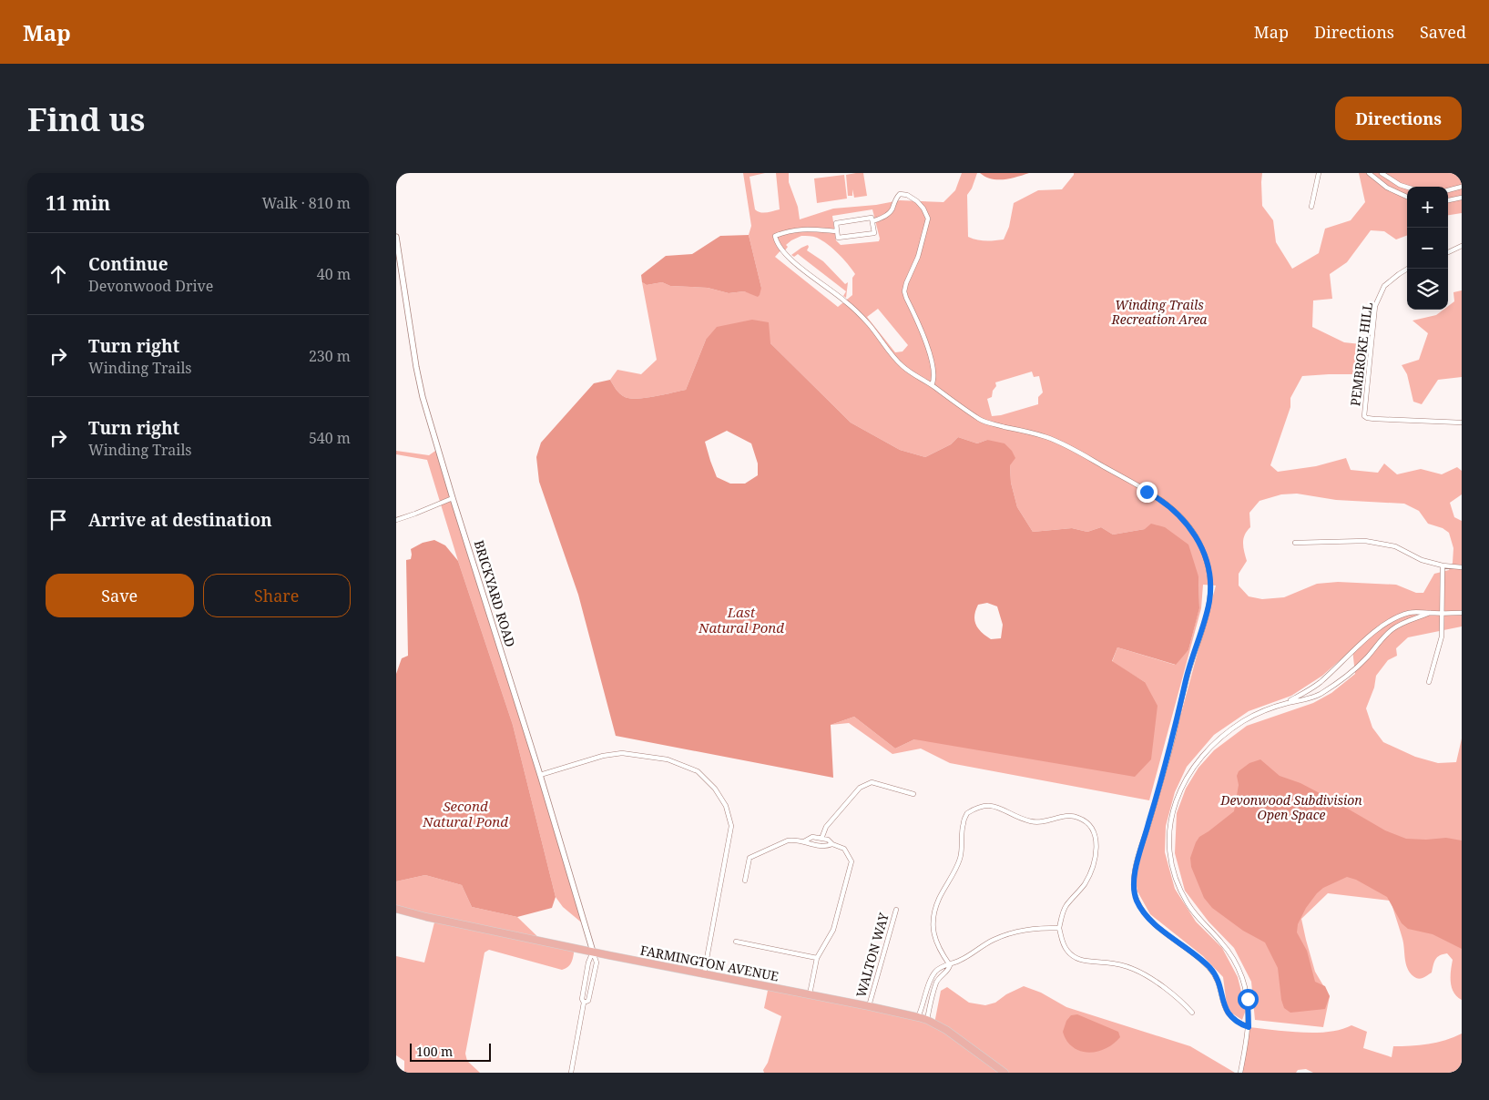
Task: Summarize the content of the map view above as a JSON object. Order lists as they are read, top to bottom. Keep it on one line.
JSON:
{"streets":{"main road":["FARMINGTON AVENUE"],"street":["PEMBROKE HILL","BRICKYARD ROAD","WALTON WAY"]},"crossings":[["BRICKYARD ROAD","FARMINGTON AVENUE"],["WALTON WAY","FARMINGTON AVENUE"]],"water":["Last Natural Pond","Second Natural Pond"],"parks":["Winding Trails Recreation Area","Devonwood Subdivision Open Space"],"scale_bar":"100 m","page":{"header":"Map","nav":["Map","Directions","Saved"],"buttons":["Directions",["Save","Share"]],"title":"Find us","heading":["11 min","Walk · 810 m"],"map_buttons":["+","−"],"list":[["Continue","Devonwood Drive","40 m"],["Turn right","Winding Trails","230 m"],["Turn right","Winding Trails","540 m"],"Arrive at destination"],"scale":"100 m"}}
